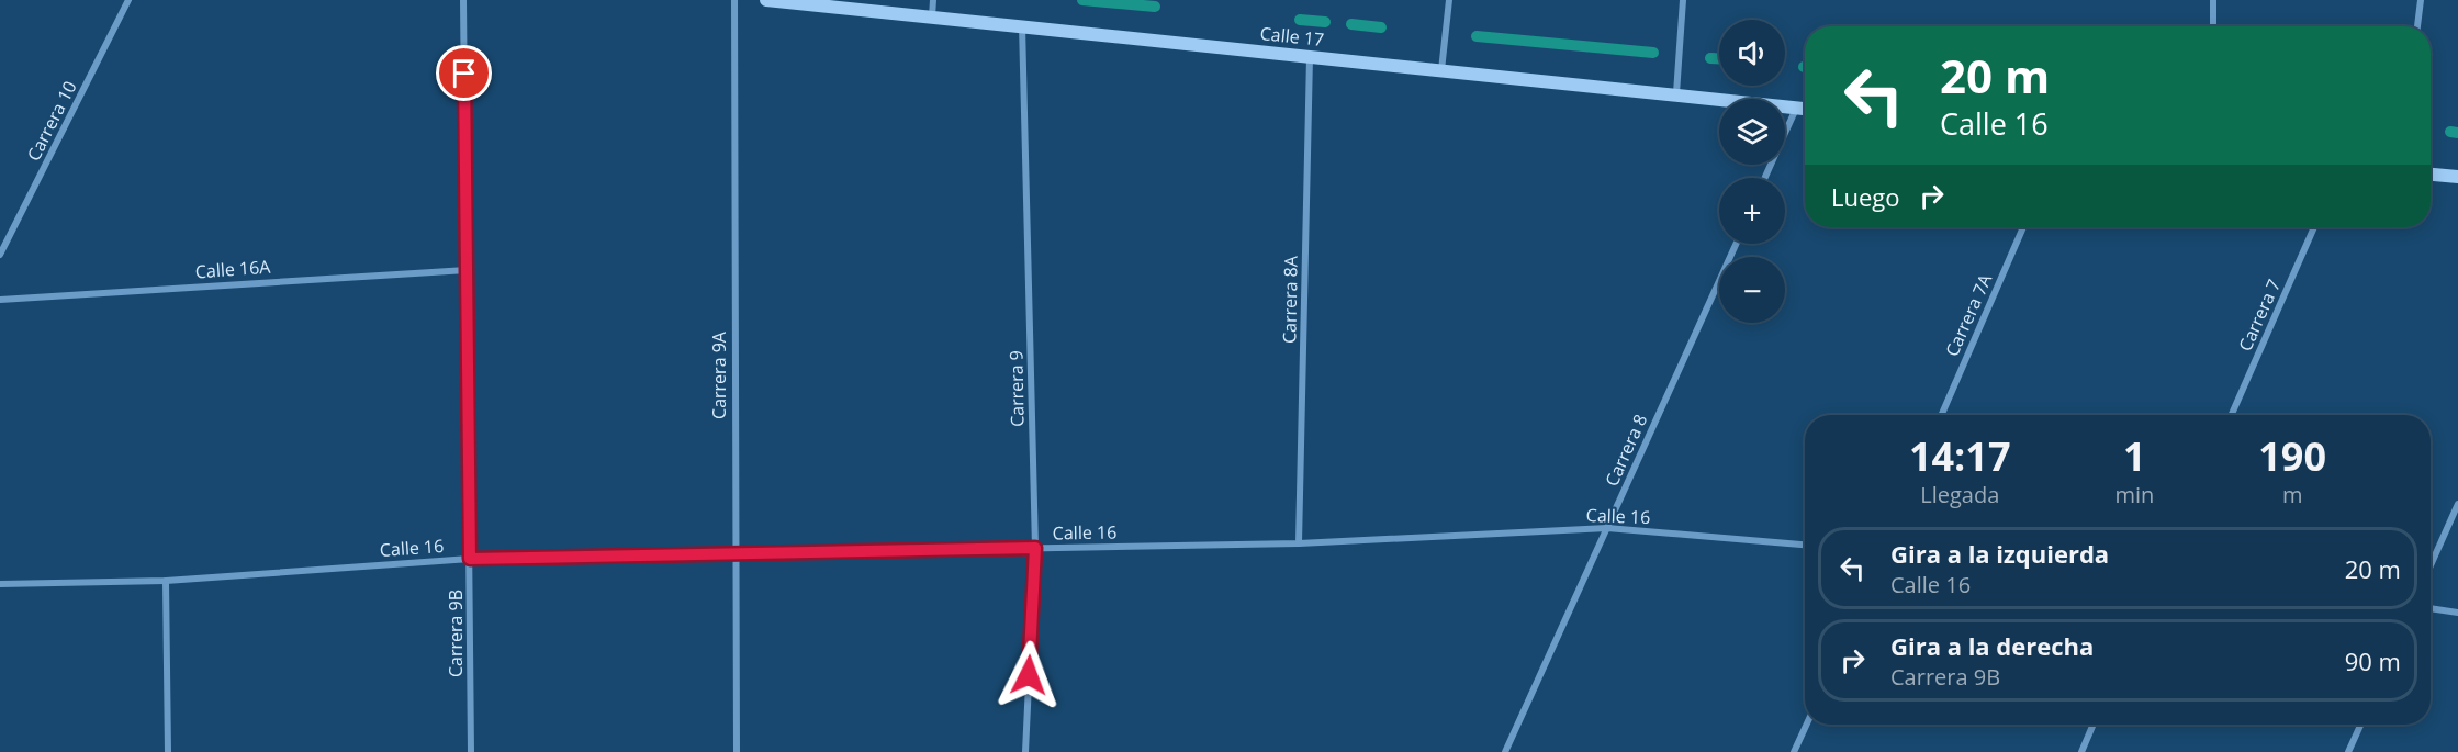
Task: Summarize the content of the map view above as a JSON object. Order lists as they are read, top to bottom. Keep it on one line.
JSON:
{"streets":{"main road":["Calle 17"],"street":["Carrera 10","Calle 16A","Carrera 8A","Carrera 7A","Carrera 7","Carrera 9A","Carrera 9","Carrera 8","Calle 16","Carrera 9B"]},"crossings":[["Calle 17","Carrera 8A"],["Calle 17","Carrera 9"],["Calle 16A","Carrera 9B"],["Carrera 8A","Calle 16"],["Carrera 9A","Calle 16"],["Carrera 9","Calle 16"],["Carrera 8","Calle 16"],["Calle 16","Carrera 9B"]],"page":{"map_buttons":["+","−"],"turn":["20 m","Calle 16"],"then":"Luego","eta":["14:17","Llegada","1","min","190","m"],"list":[{"name":"Gira a la izquierda","note":"Calle 16","value":"20 m"},{"name":"Gira a la derecha","note":"Carrera 9B","value":"90 m"}]}}
